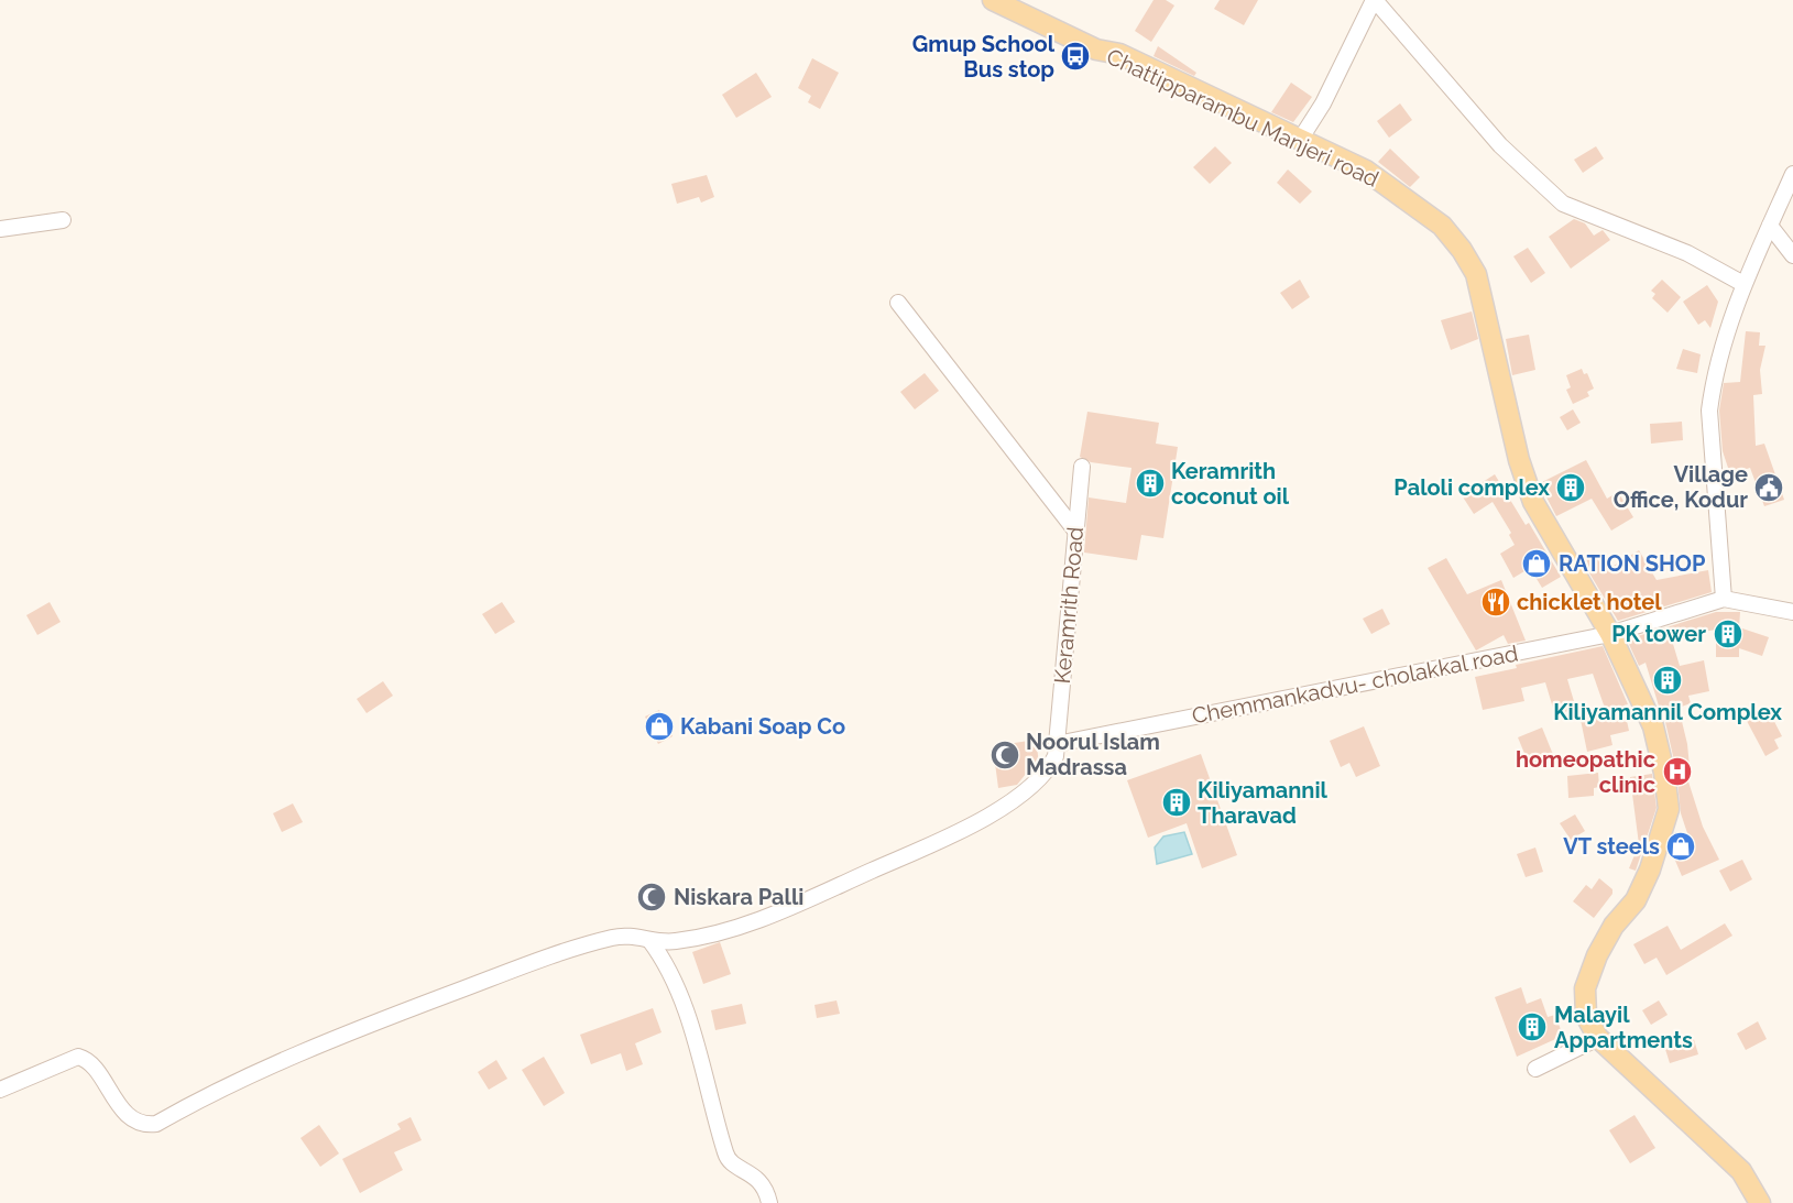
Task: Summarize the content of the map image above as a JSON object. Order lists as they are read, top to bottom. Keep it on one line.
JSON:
{"streets":{"main road":["Chattipparambu Manjeri road"],"street":["Keramrith Road","Chemmankadvu- cholakkal road"]},"crossings":[["Chattipparambu Manjeri road","Chemmankadvu- cholakkal road"],["Keramrith Road","Chemmankadvu- cholakkal road"]],"places":{"bus stop":["Gmup School Bus stop"],"building":["Keramrith coconut oil","Paloli complex","PK tower","Kiliyamannil Complex","Kiliyamannil Tharavad","Malayil Appartments"],"public building":["Village Office, Kodur"],"shop":["RATION SHOP","Kabani Soap Co","VT steels"],"restaurant":["chicklet hotel"],"mosque":["Noorul Islam Madrassa","Niskara Palli"],"hospital":["homeopathic clinic"]}}
